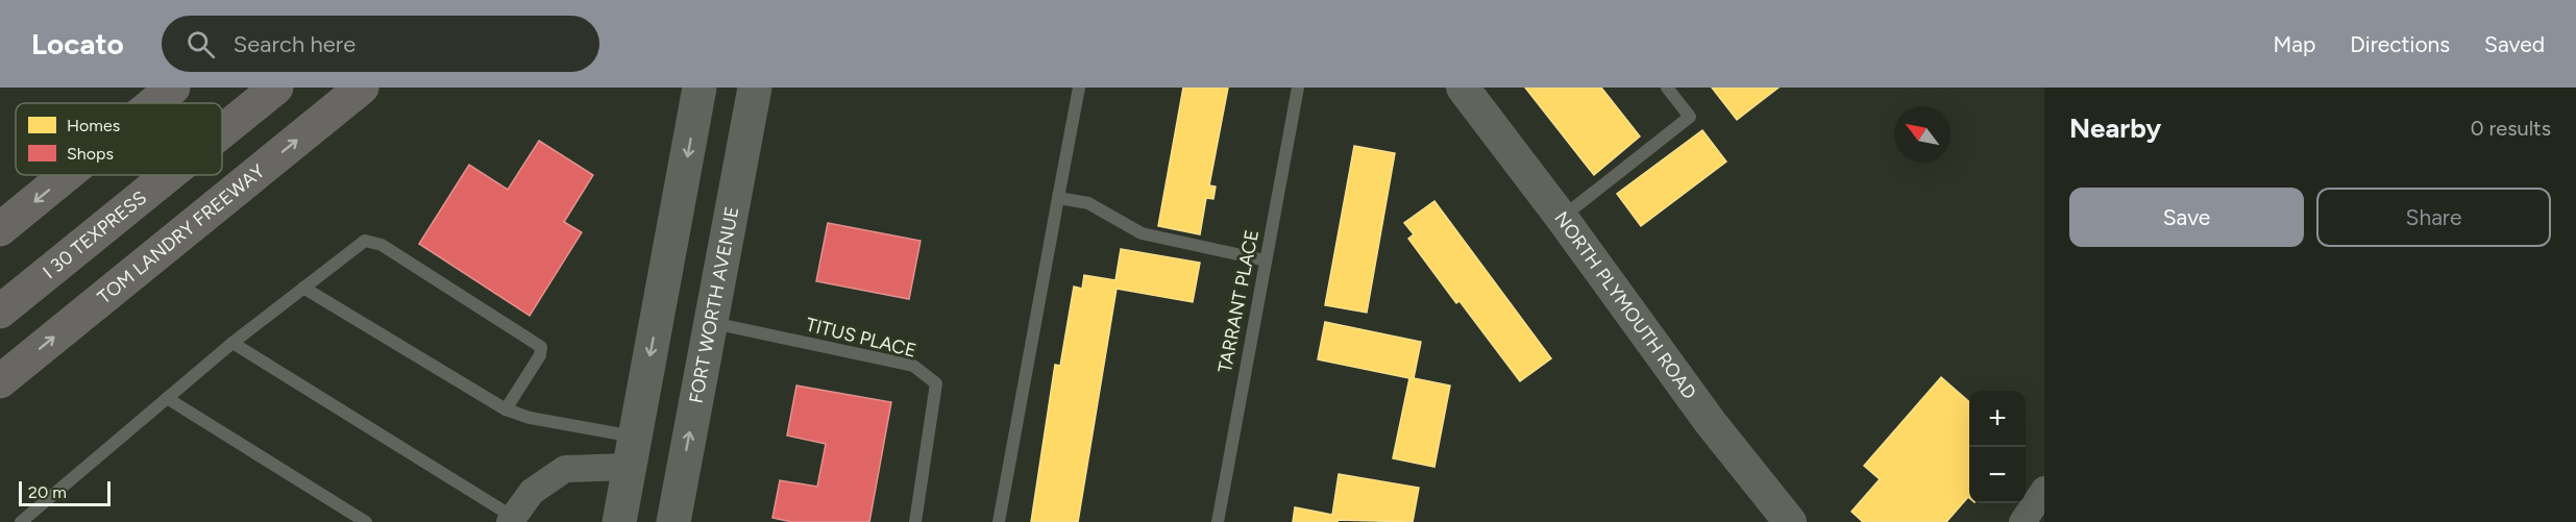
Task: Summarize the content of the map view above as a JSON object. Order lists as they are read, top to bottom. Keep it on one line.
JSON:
{"streets":{"highway":["TOM LANDRY FREEWAY","I 30 TEXPRESS"],"main road":["FORT WORTH AVENUE"],"street":["NORTH PLYMOUTH ROAD"],"lane":["TARRANT PLACE","TITUS PLACE"]},"crossings":[["FORT WORTH AVENUE","TITUS PLACE"]],"one_way":["TOM LANDRY FREEWAY"],"legend":["Homes","Shops"],"scale_bar":"20 m","north":"top left","page":{"header":"Locato","search":"Search here","nav":["Map","Directions","Saved"],"heading":["Nearby","0 results"],"buttons":["Save","Share"],"map_buttons":["+","−"],"scale":"20 m"}}
